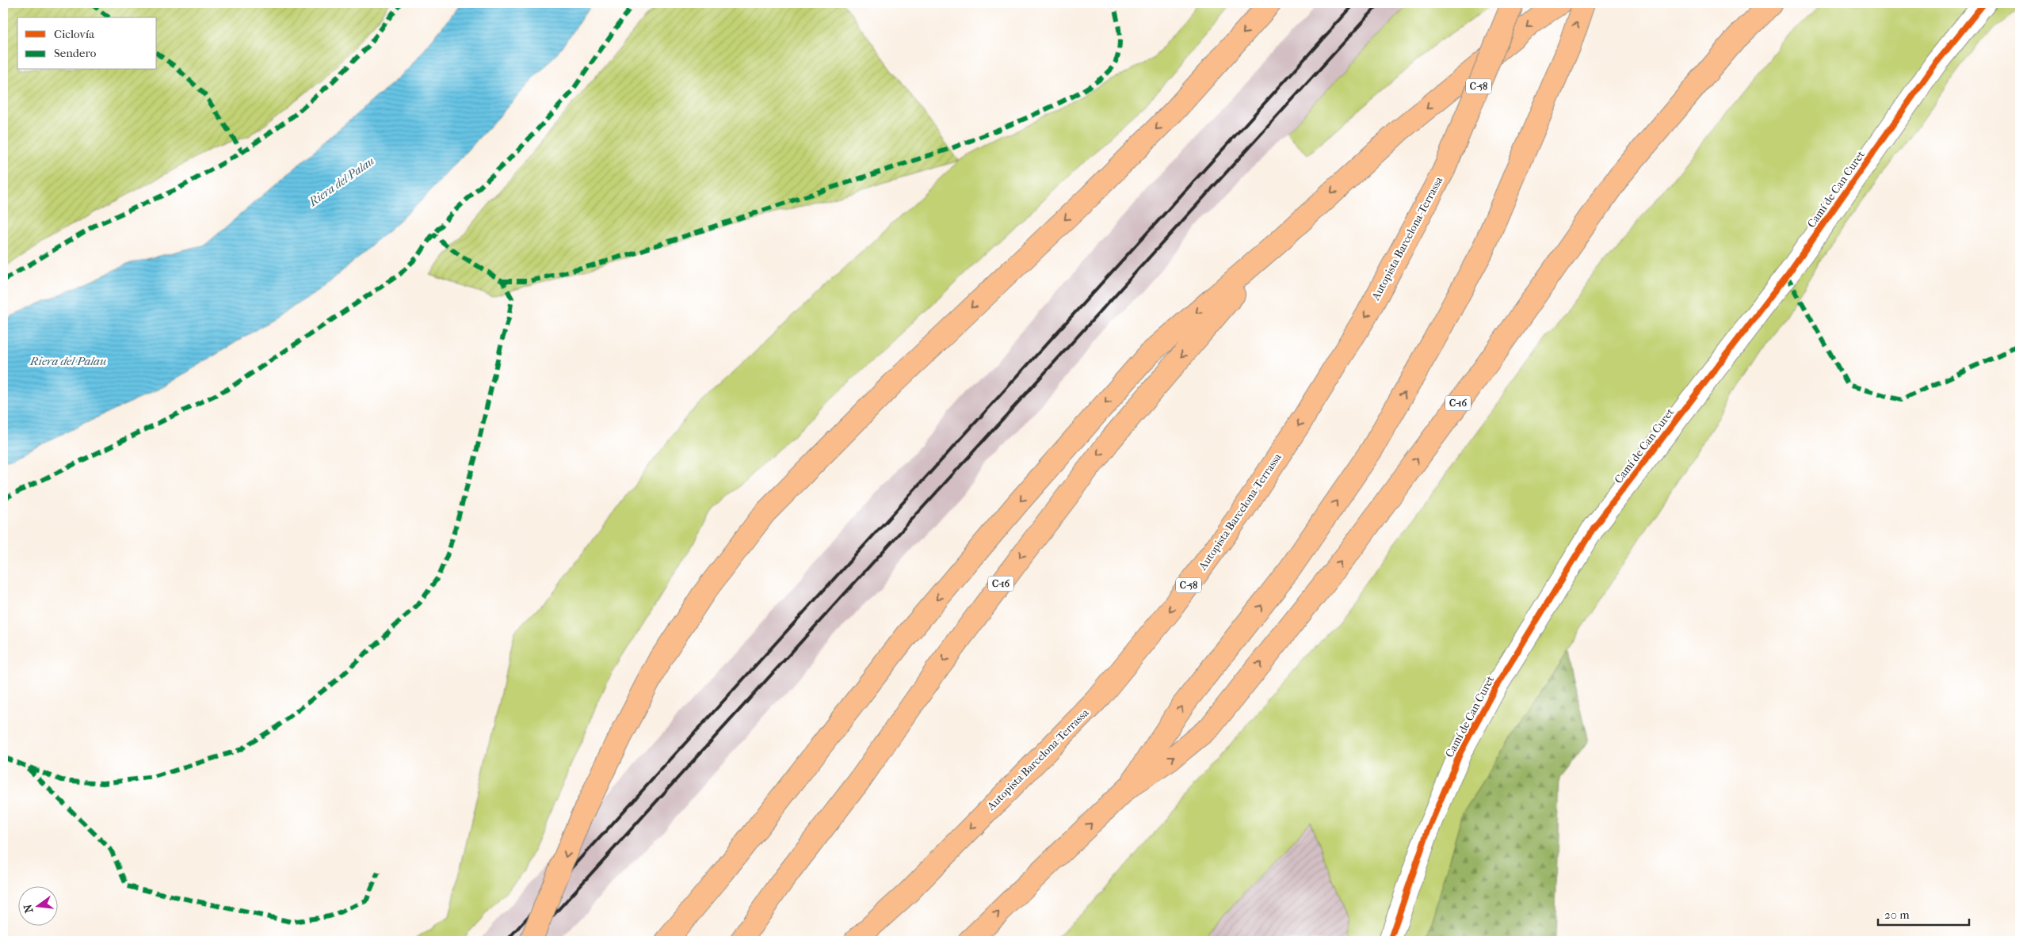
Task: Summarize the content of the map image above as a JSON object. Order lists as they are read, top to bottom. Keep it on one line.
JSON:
{"streets":{"highway":["C-58","Autopista Barcelona-Terrassa","C-16"],"street":["Camí de Can Curet"]},"water":["Riera del Palau"],"legend":["Ciclovía","Sendero"],"scale_bar":"20 m","north":"left"}
